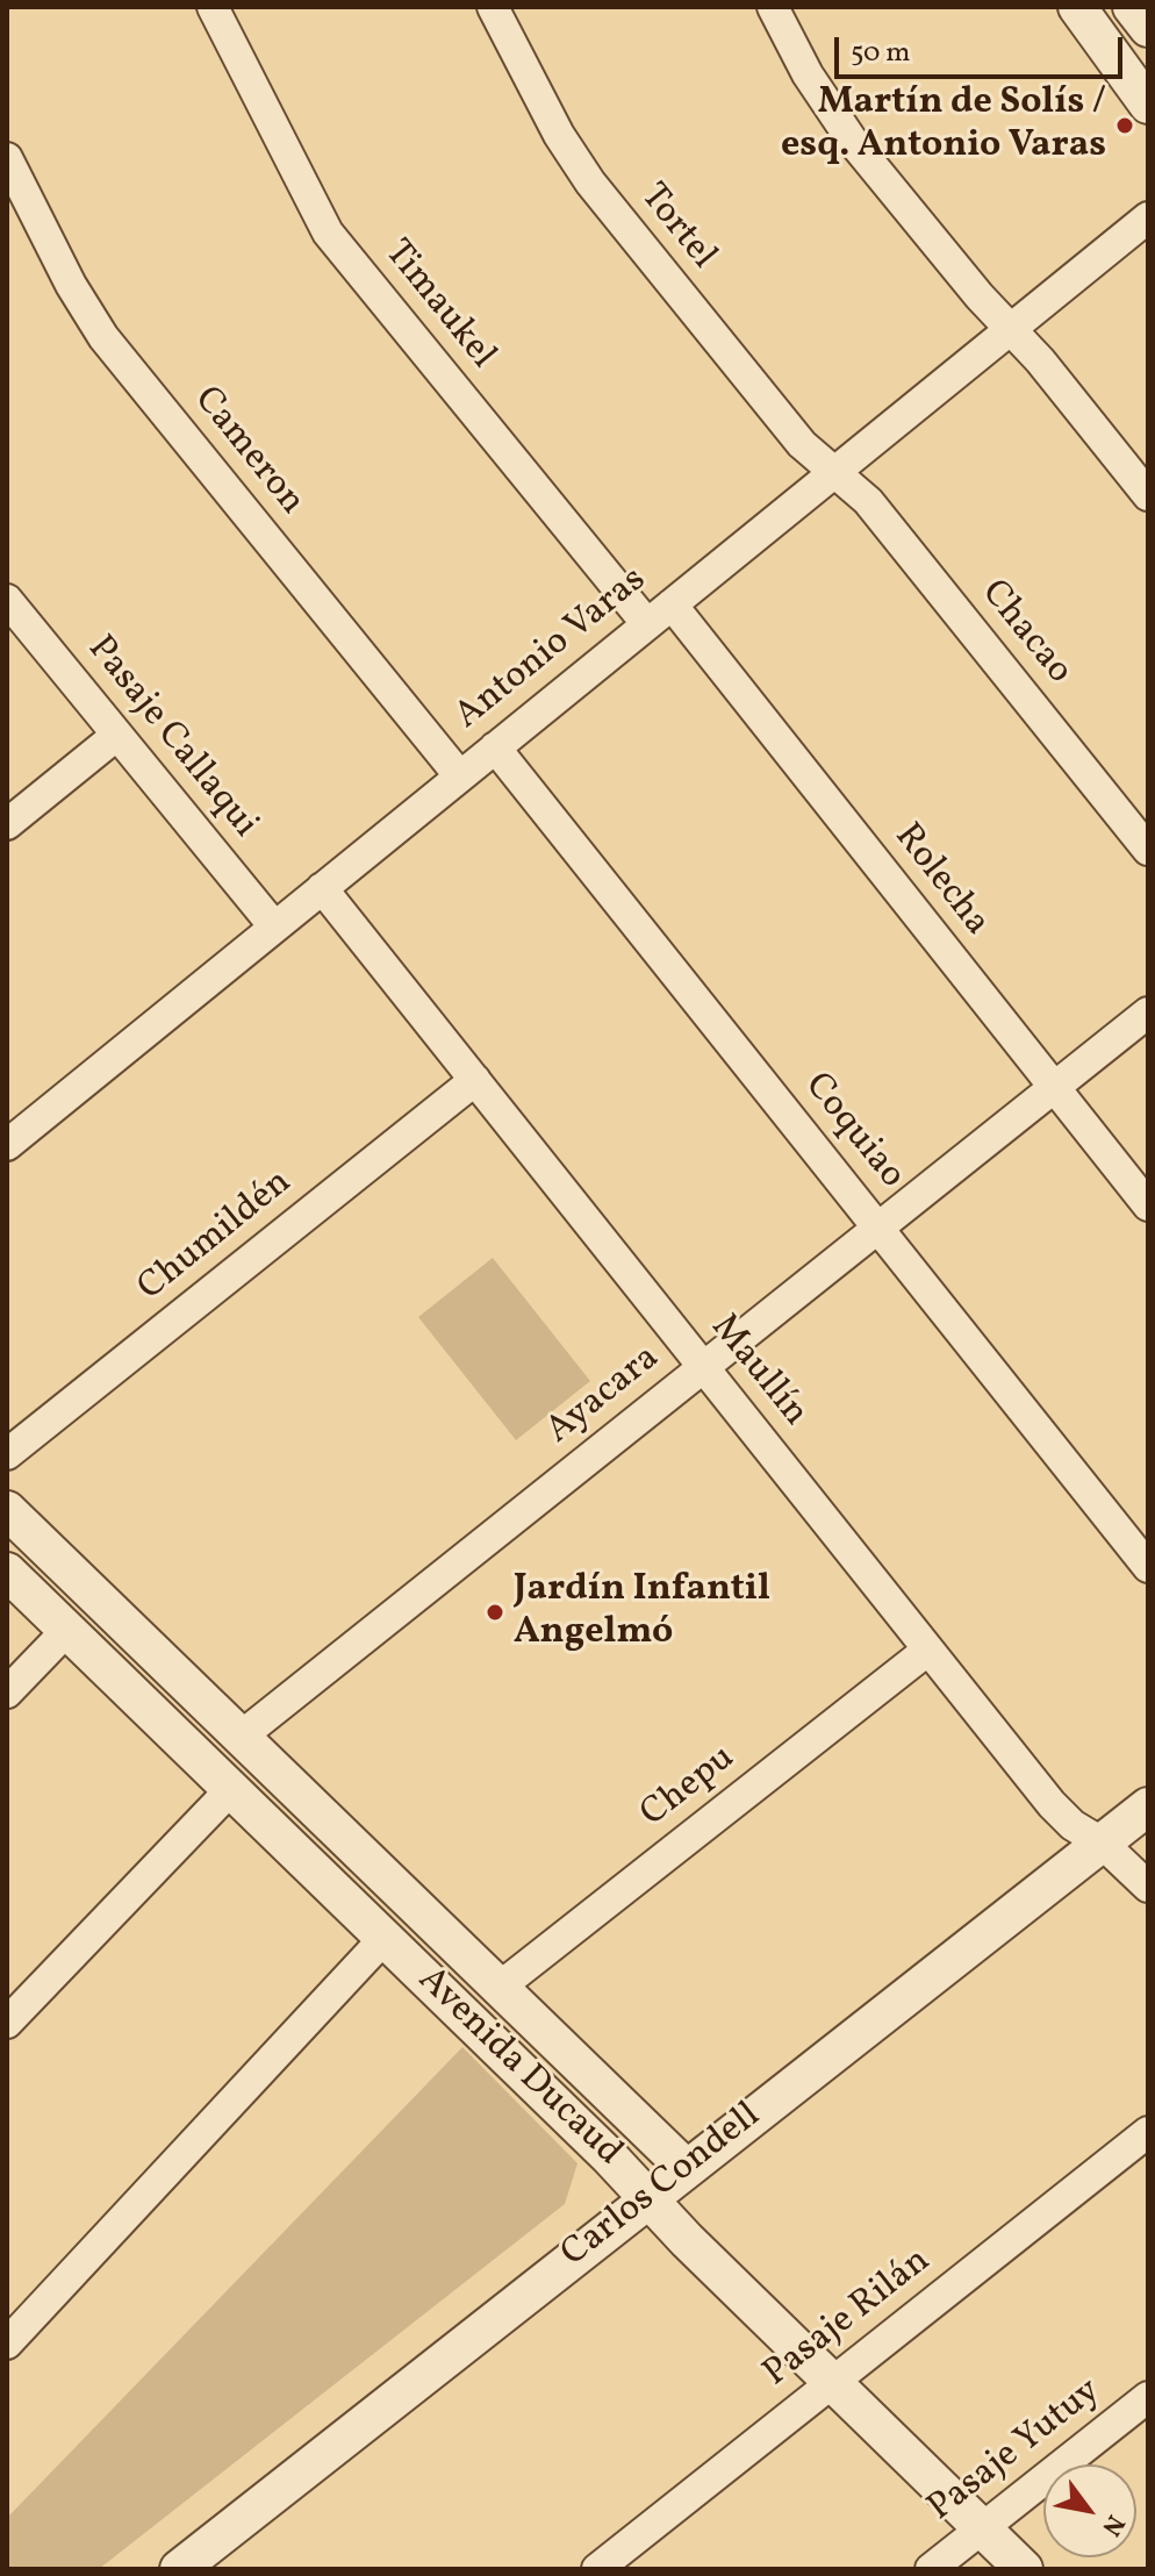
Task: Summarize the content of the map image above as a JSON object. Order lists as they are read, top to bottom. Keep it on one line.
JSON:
{"streets":{"street":["Tortel","Timaukel","Cameron","Chacao","Antonio Varas","Pasaje Callaqui","Rolecha","Coquiao","Chumildén","Maullín","Ayacara","Chepu","Avenida Ducaud","Carlos Condell","Pasaje Rilán","Pasaje Yutuy"]},"crossings":[["Tortel","Chacao"],["Tortel","Antonio Varas"],["Timaukel","Antonio Varas"],["Cameron","Antonio Varas"],["Chacao","Antonio Varas"],["Antonio Varas","Pasaje Callaqui"],["Antonio Varas","Rolecha"],["Antonio Varas","Coquiao"],["Antonio Varas","Maullín"],["Rolecha","Ayacara"],["Coquiao","Ayacara"],["Chumildén","Maullín"],["Maullín","Ayacara"],["Maullín","Chepu"],["Maullín","Carlos Condell"],["Ayacara","Avenida Ducaud"],["Chepu","Avenida Ducaud"],["Avenida Ducaud","Carlos Condell"],["Avenida Ducaud","Pasaje Rilán"],["Avenida Ducaud","Pasaje Yutuy"]],"places":["Martín de Solís / esq. Antonio Varas","Jardín Infantil Angelmó"],"scale_bar":"50 m","north":"bottom right"}
